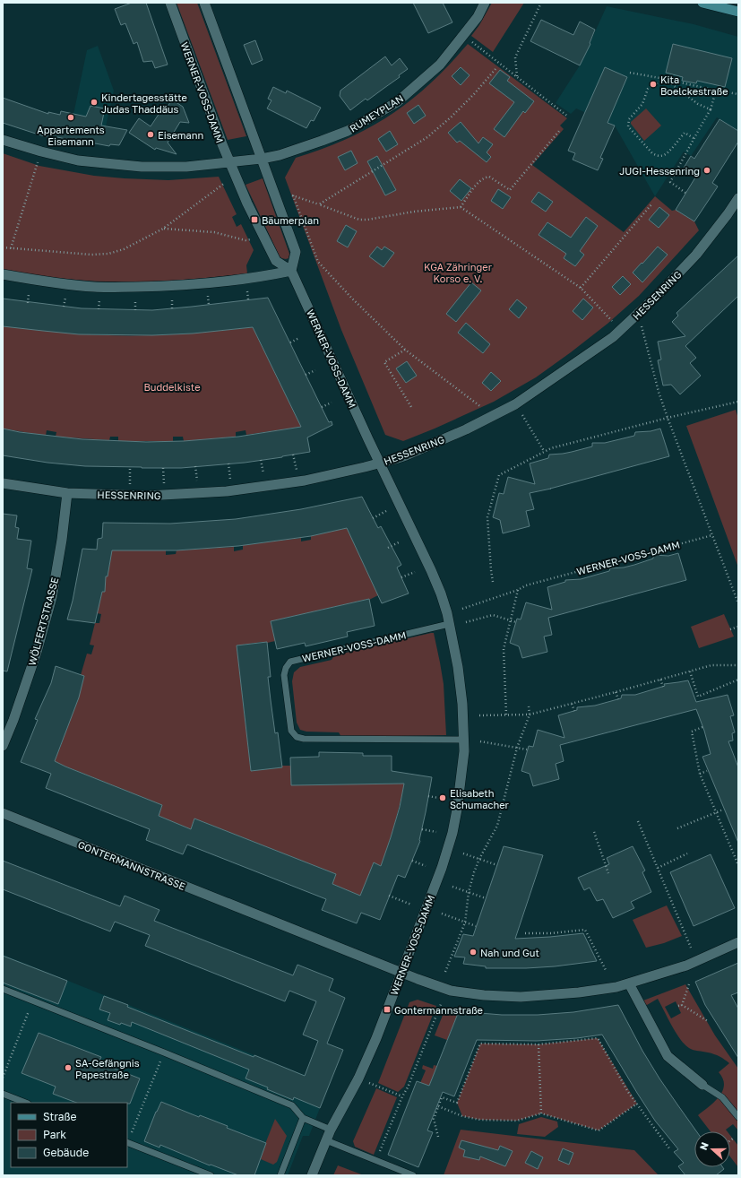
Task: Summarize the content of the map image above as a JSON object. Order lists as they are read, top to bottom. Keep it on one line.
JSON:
{"streets":{"street":["WERNER-VOSS-DAMM","RUMEYPLAN","HESSENRING","WÖLFERTSTRASSE","GONTERMANNSTRASSE"]},"crossings":[["WERNER-VOSS-DAMM","RUMEYPLAN"],["WERNER-VOSS-DAMM","HESSENRING"],["WERNER-VOSS-DAMM","GONTERMANNSTRASSE"],["HESSENRING","WÖLFERTSTRASSE"]],"parks":["KGA Zähringer Korso e. V.","Buddelkiste"],"places":{"other":["Kita Boelckestraße","Kindertagesstätte Judas Thaddäus","Appartements Eisemann","Eisemann","JUGI-Hessenring","Elisabeth Schumacher","Nah und Gut","SA-Gefängnis Papestraße"],"transit":["Bäumerplan","Gontermannstraße"]},"legend":["Straße","Park","Gebäude"],"north":"left"}
